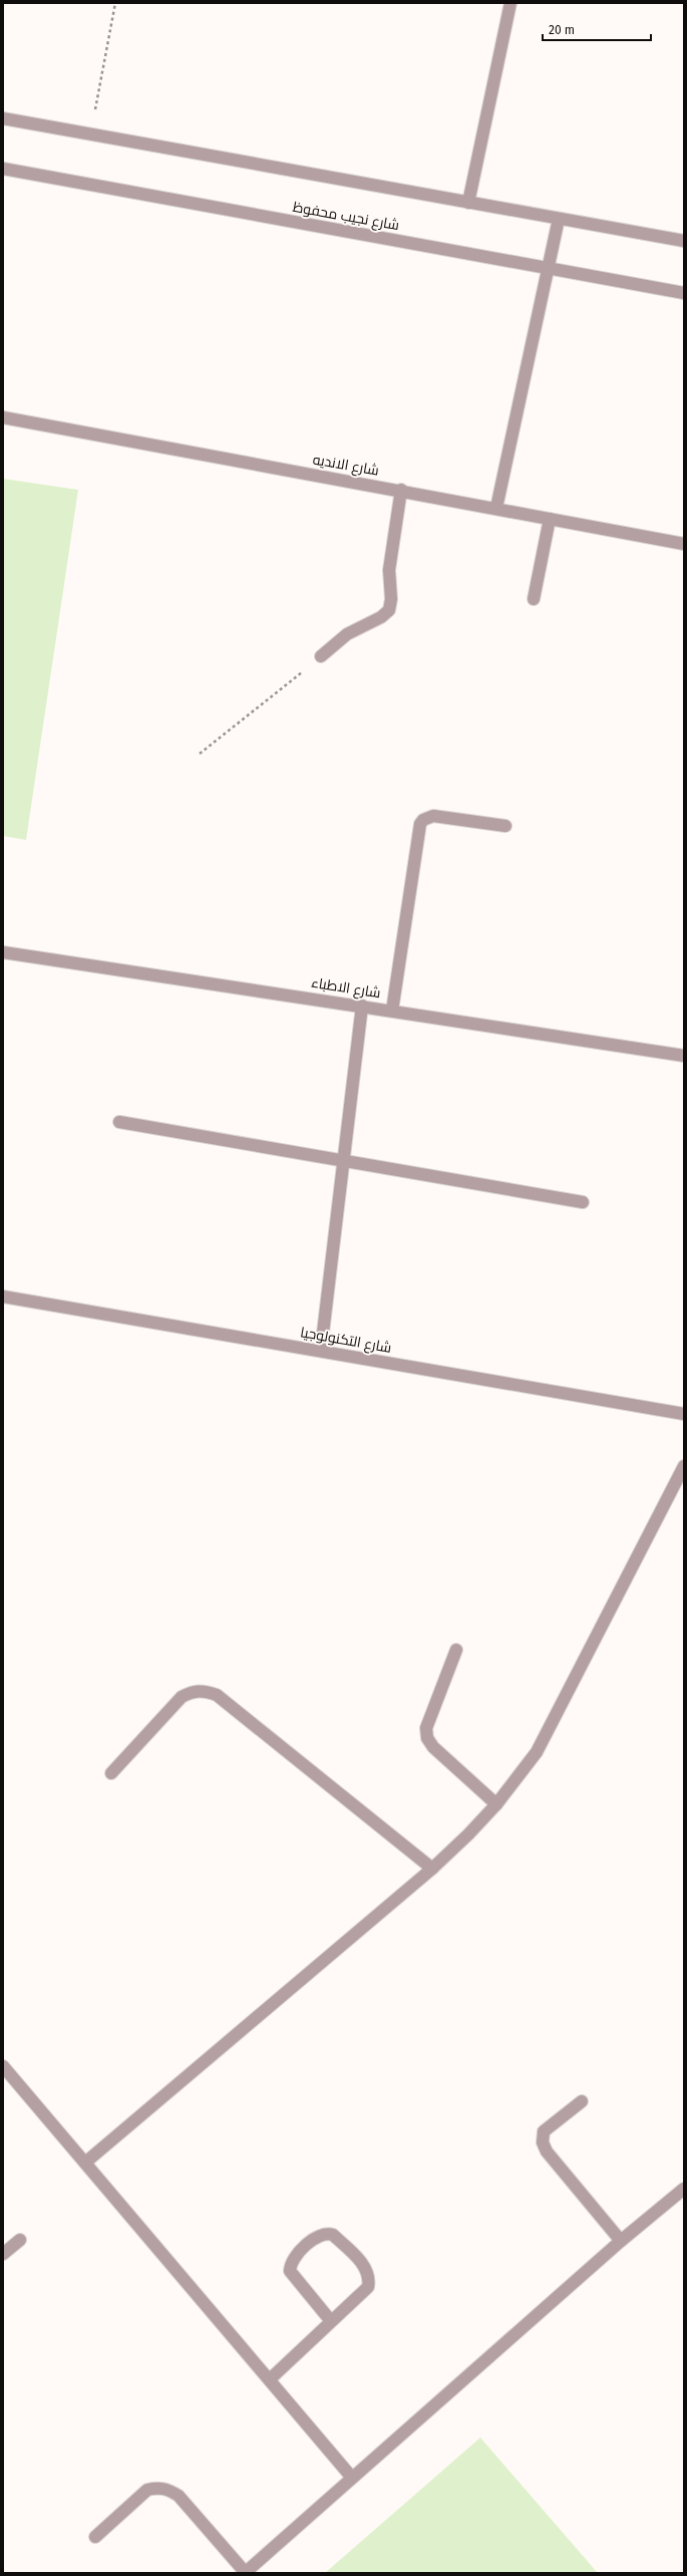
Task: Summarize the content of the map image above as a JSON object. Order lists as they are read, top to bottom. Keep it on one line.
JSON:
{"streets":{"street":["شارع نجيب محفوظ","شارع الانديه","شارع الاطباء","شارع التكنولوجيا"]},"scale_bar":"20 m"}
